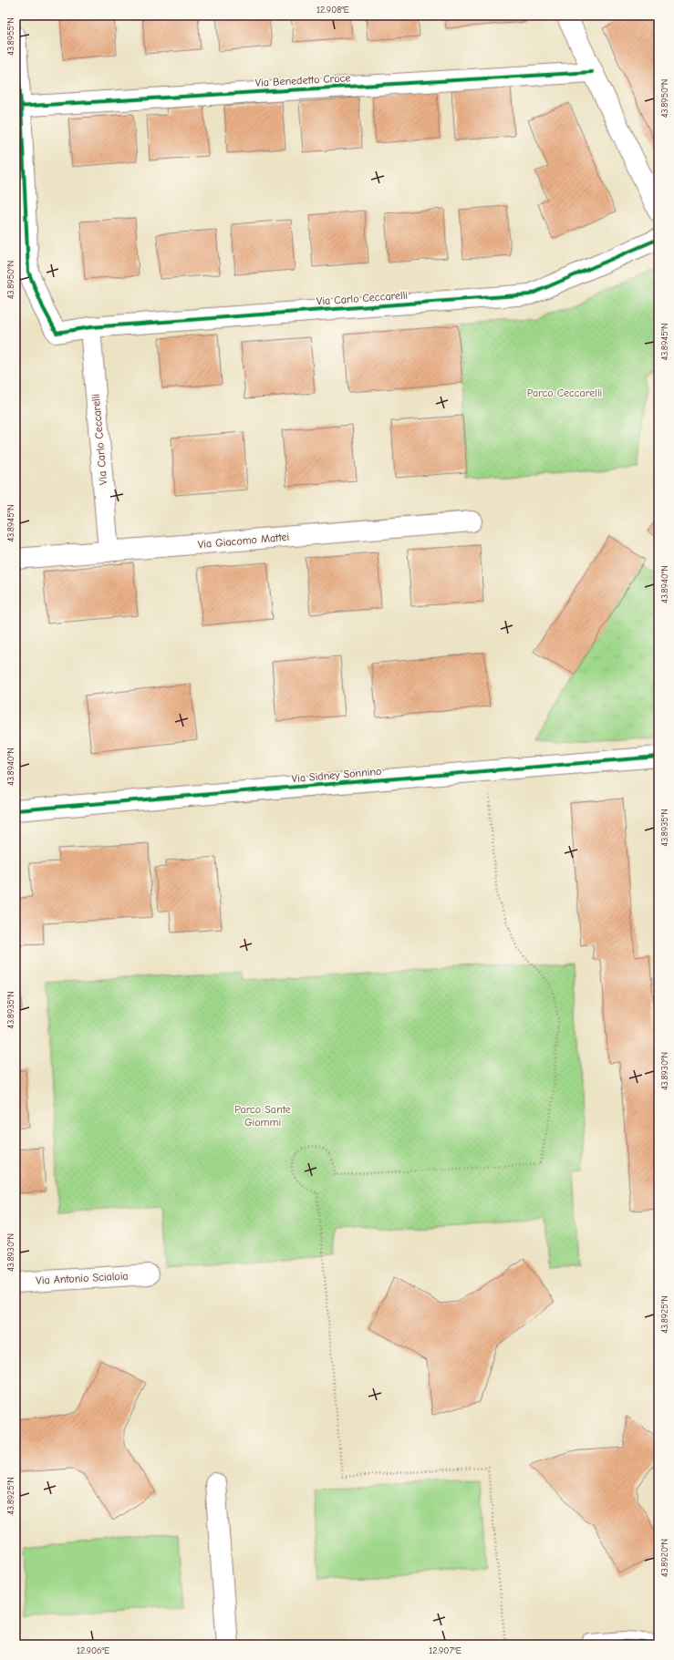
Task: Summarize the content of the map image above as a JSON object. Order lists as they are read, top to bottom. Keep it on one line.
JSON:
{"streets":{"street":["Via Benedetto Croce","Via Carlo Ceccarelli","Via Giacomo Mattei","Via Sidney Sonnino","Via Antonio Scialoia"]},"crossings":[["Via Benedetto Croce","Via Carlo Ceccarelli"],["Via Carlo Ceccarelli","Via Giacomo Mattei"]],"parks":["Parco Ceccarelli","Parco Sante Giommi"],"coordinates":["12.908°E","43.8955°N","43.8950°N","43.8945°N","43.8940°N","43.8935°N","43.8930°N","43.8925°N","43.8920°N","12.906°E","12.907°E"]}
